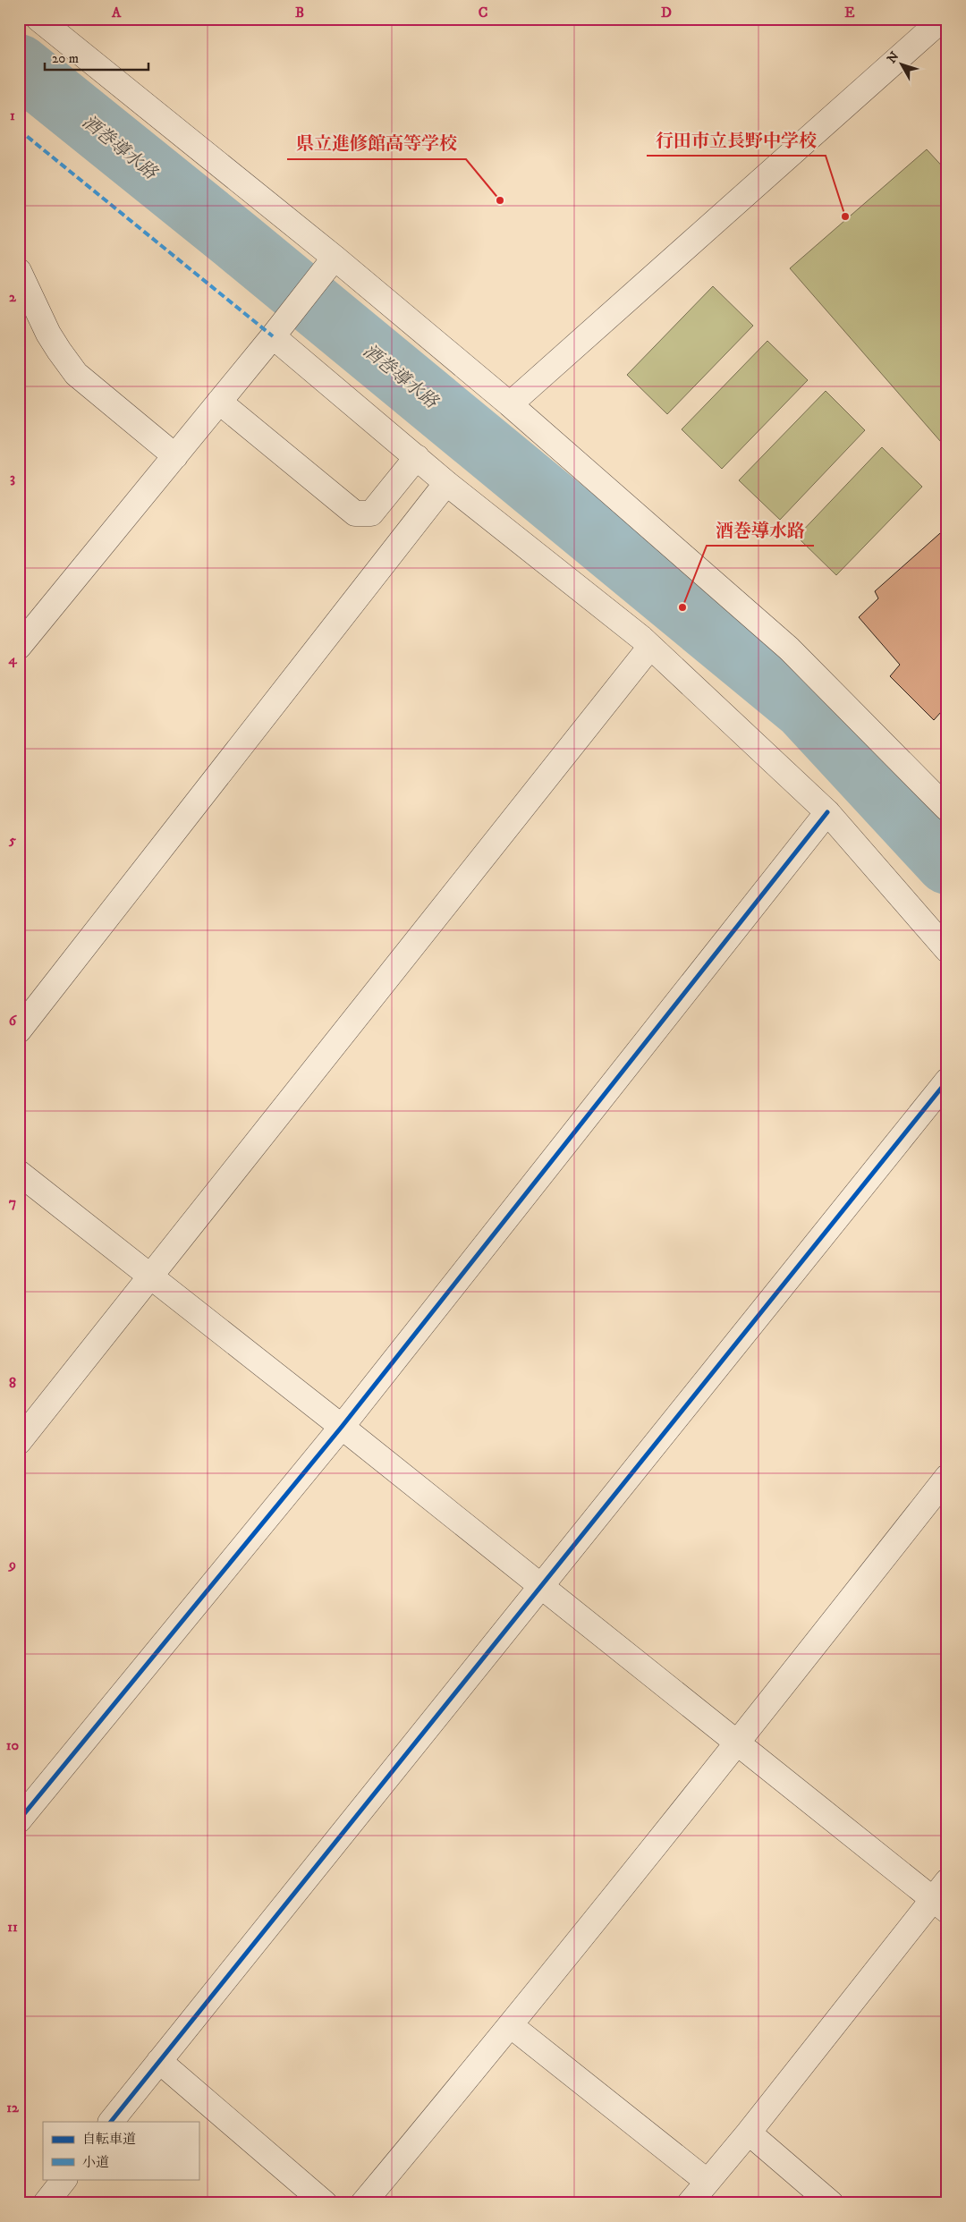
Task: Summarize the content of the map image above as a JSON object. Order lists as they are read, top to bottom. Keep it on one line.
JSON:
{"water":["酒巻導水路"],"places":["県立進修館高等学校","行田市立長野中学校","酒巻導水路"],"legend":["自転車道","小道"],"scale_bar":"20 m","north":"top left","grid":{"columns":["A","B","C","D","E"],"rows":["1","2","3","4","5","6","7","8","9","10","11","12"]}}
